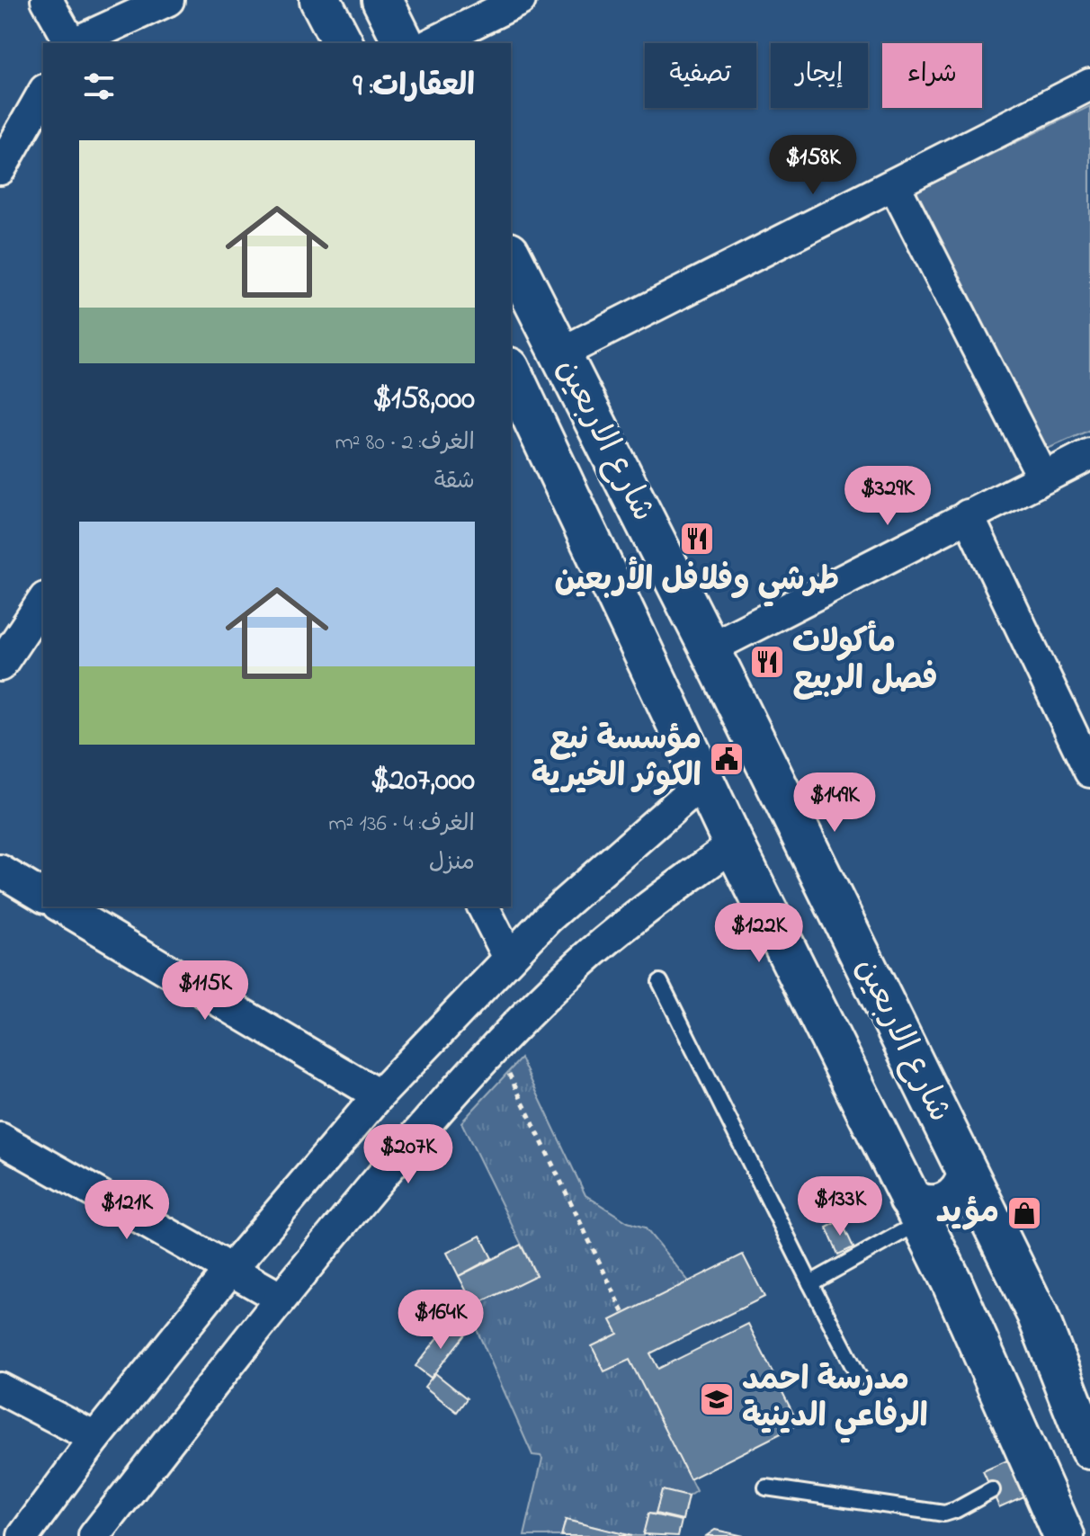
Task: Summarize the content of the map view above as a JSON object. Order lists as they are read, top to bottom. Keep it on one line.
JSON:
{"streets":{"main road":["شارع الاربعين"]},"places":{"restaurant":["طرشي وفلافل الأربعين","مأكولات فصل الربيع"],"public building":["مؤسسة نبع الكوثر الخيرية"],"shop":["مؤيد"],"school or university":["مدرسة احمد الرفاعي الدينية"]},"page":{"chip":["شراء","إيجار","تصفية"],"heading":"العقارات: 9","list":[{"name":"$158,000","note":"الغرف: 2 · 80 m² · شقة"},{"name":"$207,000","note":"الغرف: 4 · 136 m² · منزل"}],"price":["$158K","$329K","$149K","$122K","$115K","$207K","$133K","$121K","$164K"]}}
